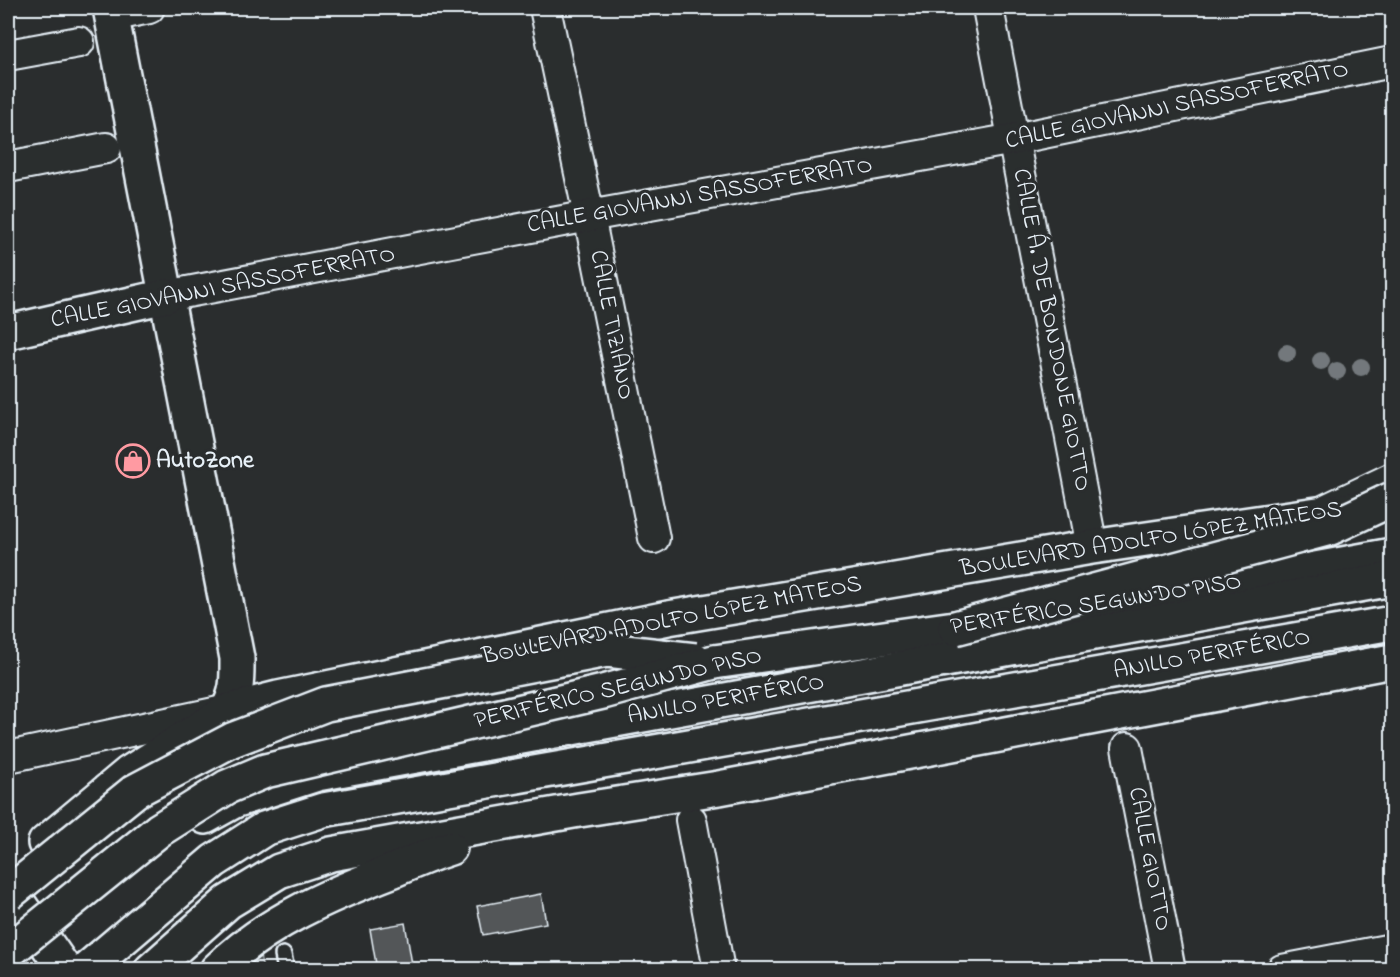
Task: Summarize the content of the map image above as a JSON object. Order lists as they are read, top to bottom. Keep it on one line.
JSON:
{"streets":{"main road":["CALLE GIOVANNI SASSOFERRATO","BOULEVARD ADOLFO LÓPEZ MATEOS","PERIFÉRICO SEGUNDO PISO","ANILLO PERIFÉRICO"],"street":["CALLE TIZIANO","CALLE Á. DE BONDONE GIOTTO","CALLE GIOTTO"]},"crossings":[["CALLE GIOVANNI SASSOFERRATO","CALLE TIZIANO"],["CALLE GIOVANNI SASSOFERRATO","CALLE Á. DE BONDONE GIOTTO"],["CALLE Á. DE BONDONE GIOTTO","BOULEVARD ADOLFO LÓPEZ MATEOS"]],"places":{"shop":["AutoZone"]}}
